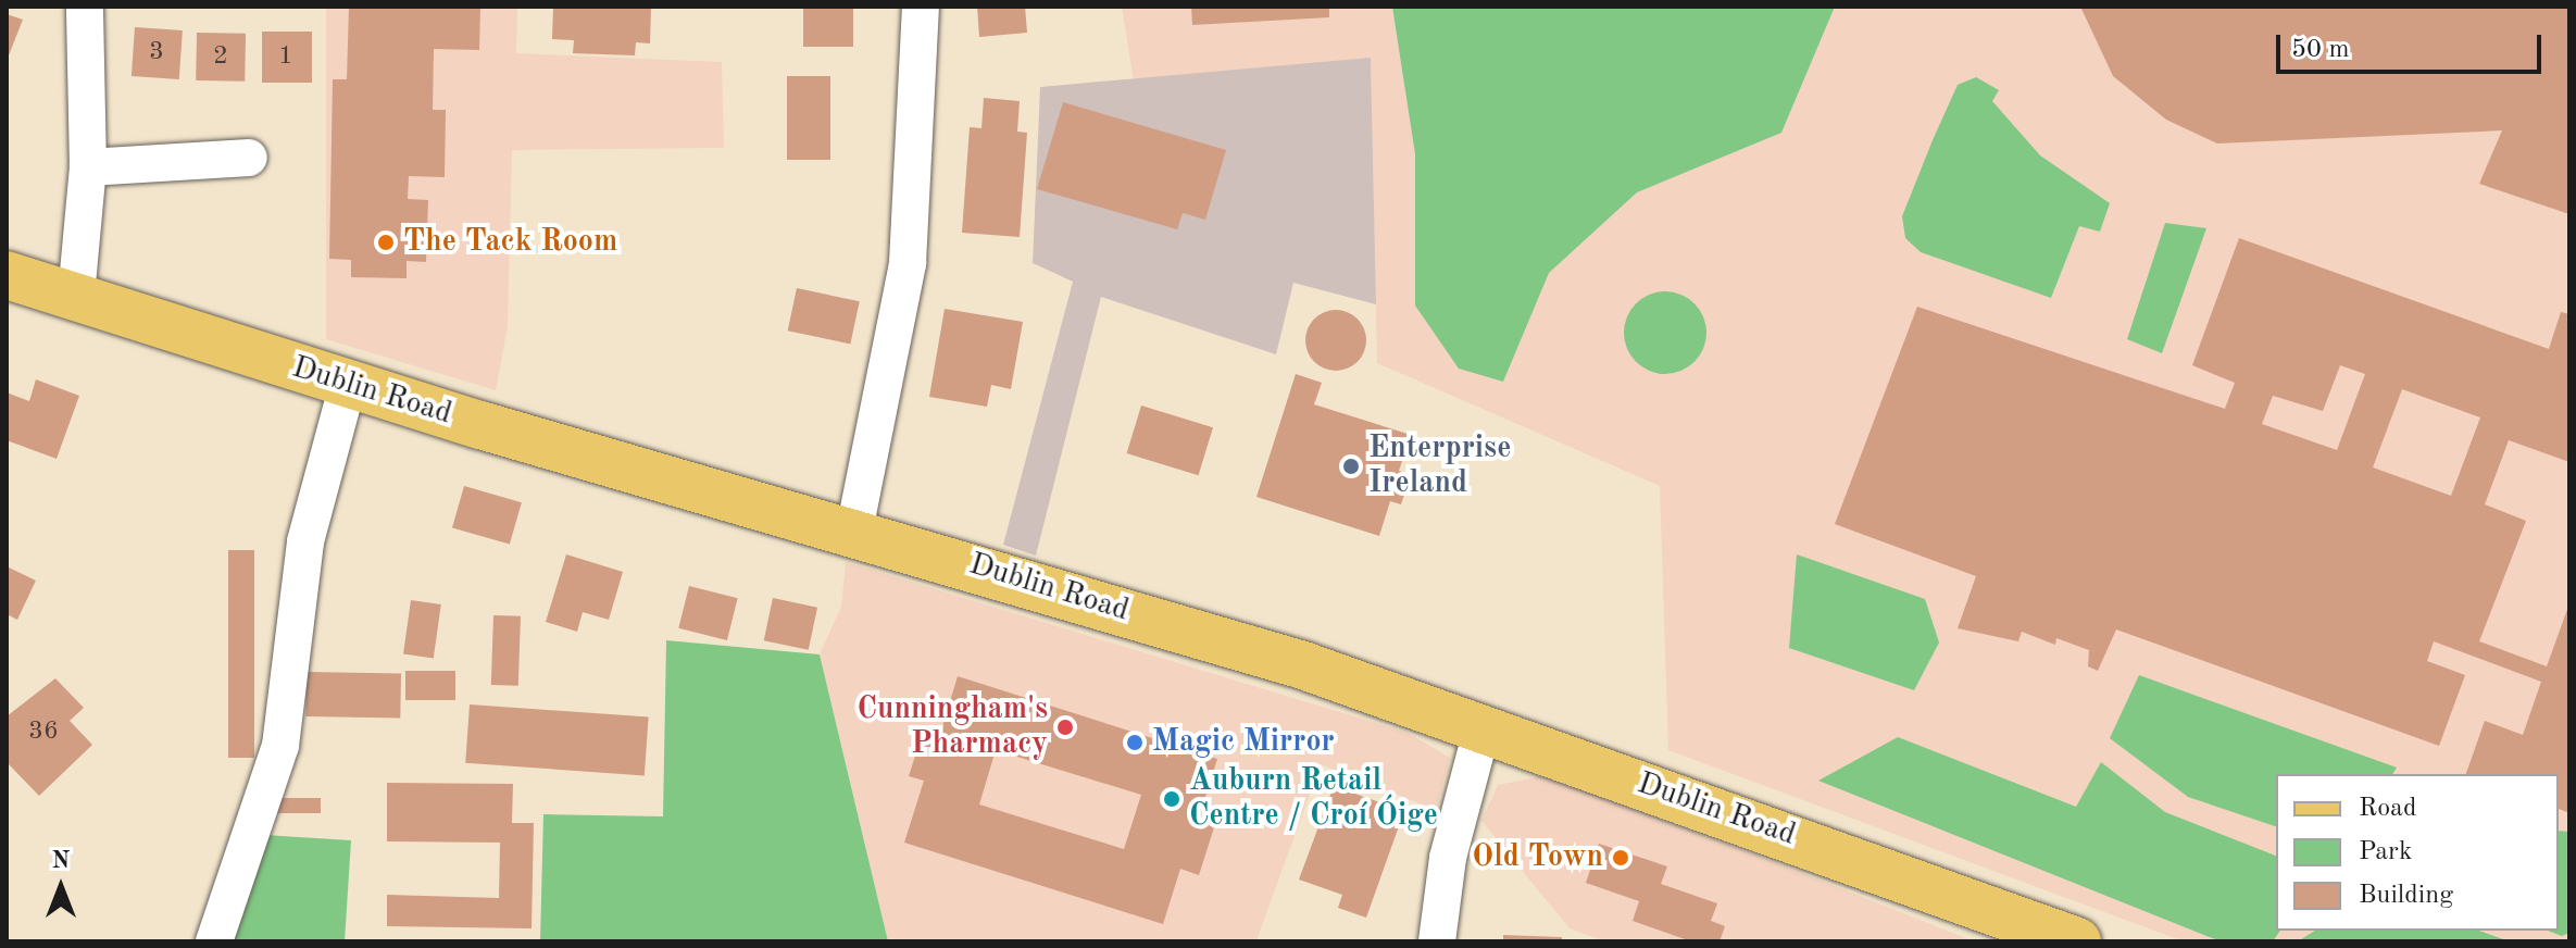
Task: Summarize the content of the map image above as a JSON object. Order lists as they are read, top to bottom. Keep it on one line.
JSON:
{"streets":{"main road":["Dublin Road"]},"places":["The Tack Room","Enterprise Ireland","Cunningham's Pharmacy","Magic Mirror","Auburn Retail Centre / Croí Óige","Old Town"],"house_numbers":["3","2","1","36"],"legend":["Road","Park","Building"],"scale_bar":"50 m","north":"top"}
